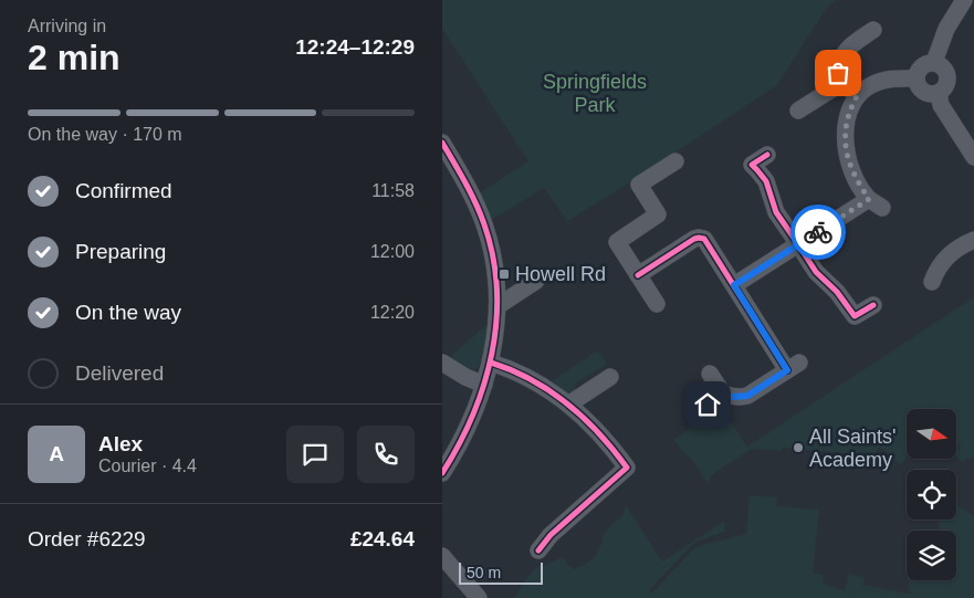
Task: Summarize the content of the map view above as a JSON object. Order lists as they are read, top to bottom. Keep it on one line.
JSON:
{"parks":["Springfields Park"],"places":{"transit":["Howell Rd"],"other":["All Saints' Academy"]},"scale_bar":"50 m","north":"right","page":{"heading":["2 min","Arriving in","12:24–12:29"],"panel":["Alex","Courier · 4.4","Order #6229","£24.64"],"bar":"On the way · 170 m","list":[["Confirmed","11:58"],["Preparing","12:00"],["On the way","12:20"],"Delivered"],"round":"A","scale":"50 m"}}
